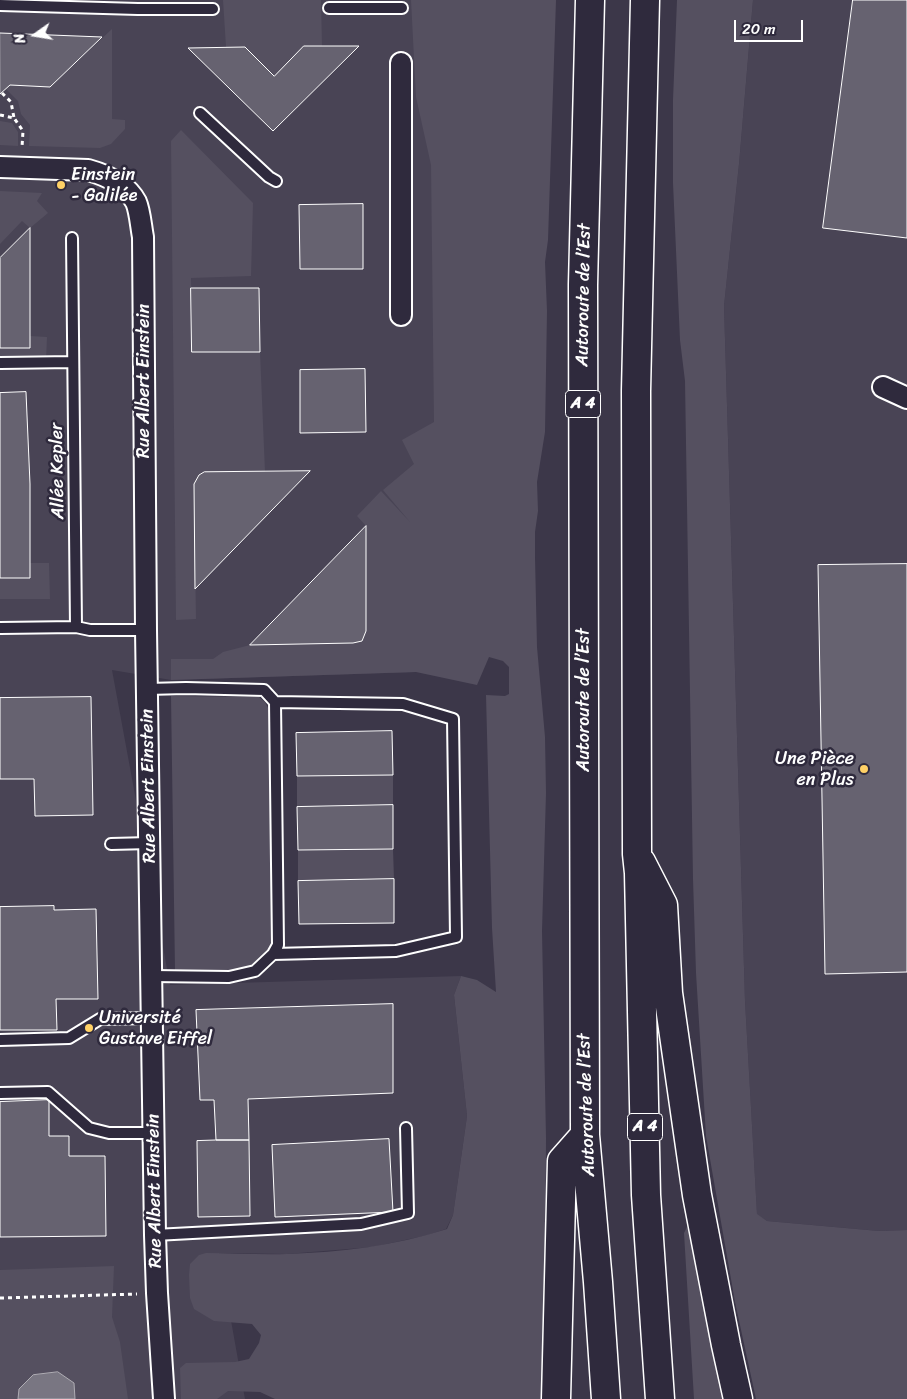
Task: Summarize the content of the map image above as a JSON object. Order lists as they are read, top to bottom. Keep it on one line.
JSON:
{"streets":{"highway":["Autoroute de l’Est","A 4"],"street":["Rue Albert Einstein"],"lane":["Allée Kepler"]},"places":["Einstein - Galilée","Une Pièce en Plus","Université Gustave Eiffel"],"scale_bar":"20 m","north":"left"}
